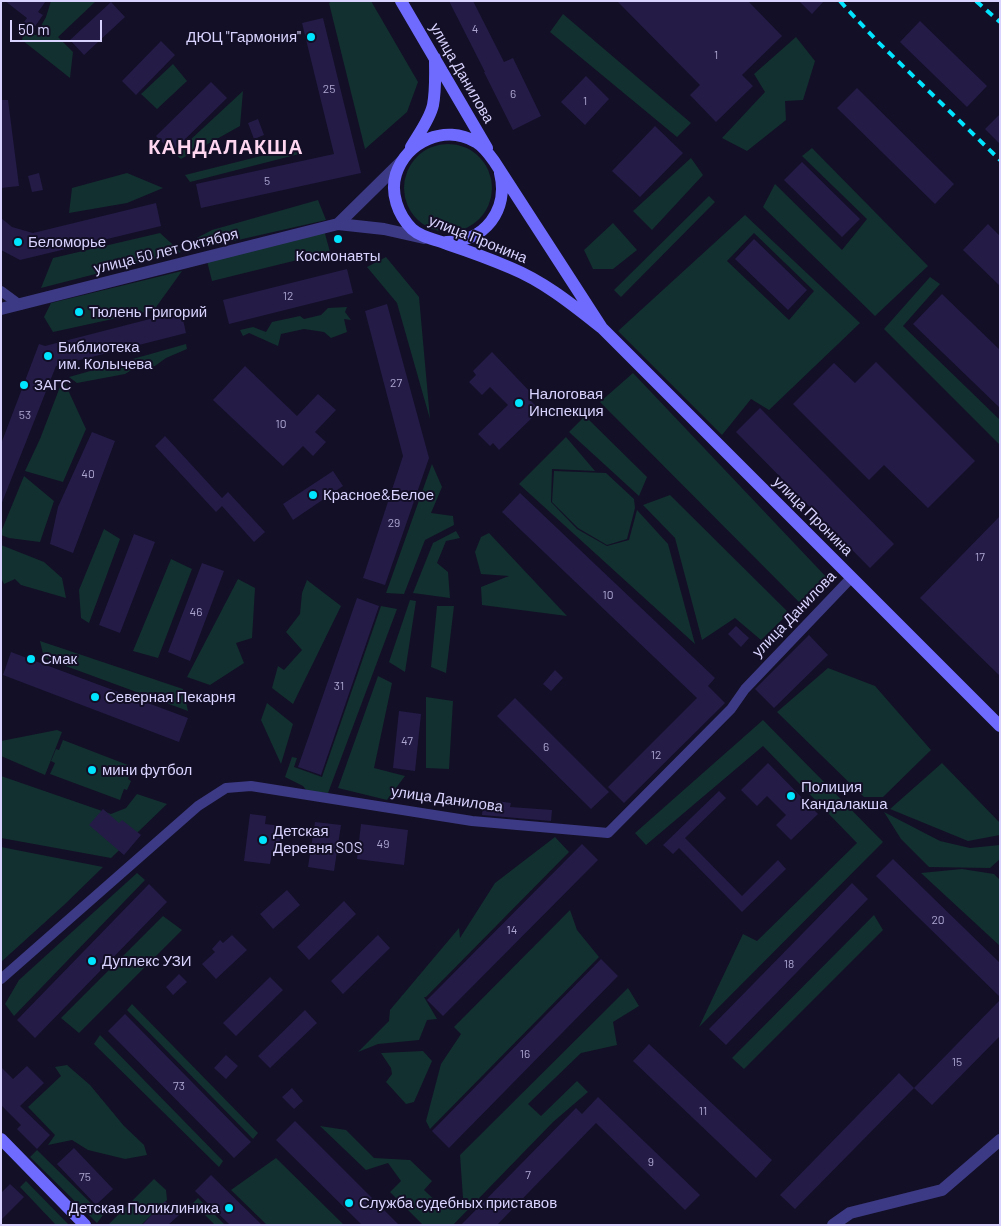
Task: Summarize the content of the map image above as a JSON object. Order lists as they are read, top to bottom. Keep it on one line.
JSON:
{"streets":{"main road":["улица Данилова","улица Пронина"],"street":["улица 50 лет Октября"]},"crossings":[["улица Данилова","улица Пронина"]],"districts":["КАНДАЛАКША"],"places":["ДЮЦ \"Гармония\"","Космонавты","Беломорье","Тюлень Григорий","Библиотека им. Колычева","ЗАГС","Налоговая Инспекция","Красное&Белое","Смак","Северная Пекарня","мини футбол","Полиция Кандалакша","Детская Деревня SOS","Дуплекс УЗИ","Служба судебных приставов","Детская Поликлиника"],"house_numbers":["4","1","25","6","1","5","12","27","53","10","40","29","17","10","46","31","47","6","12","49","20","14","18","16","15","73","11","9","7","75"],"scale_bar":"50 m"}
